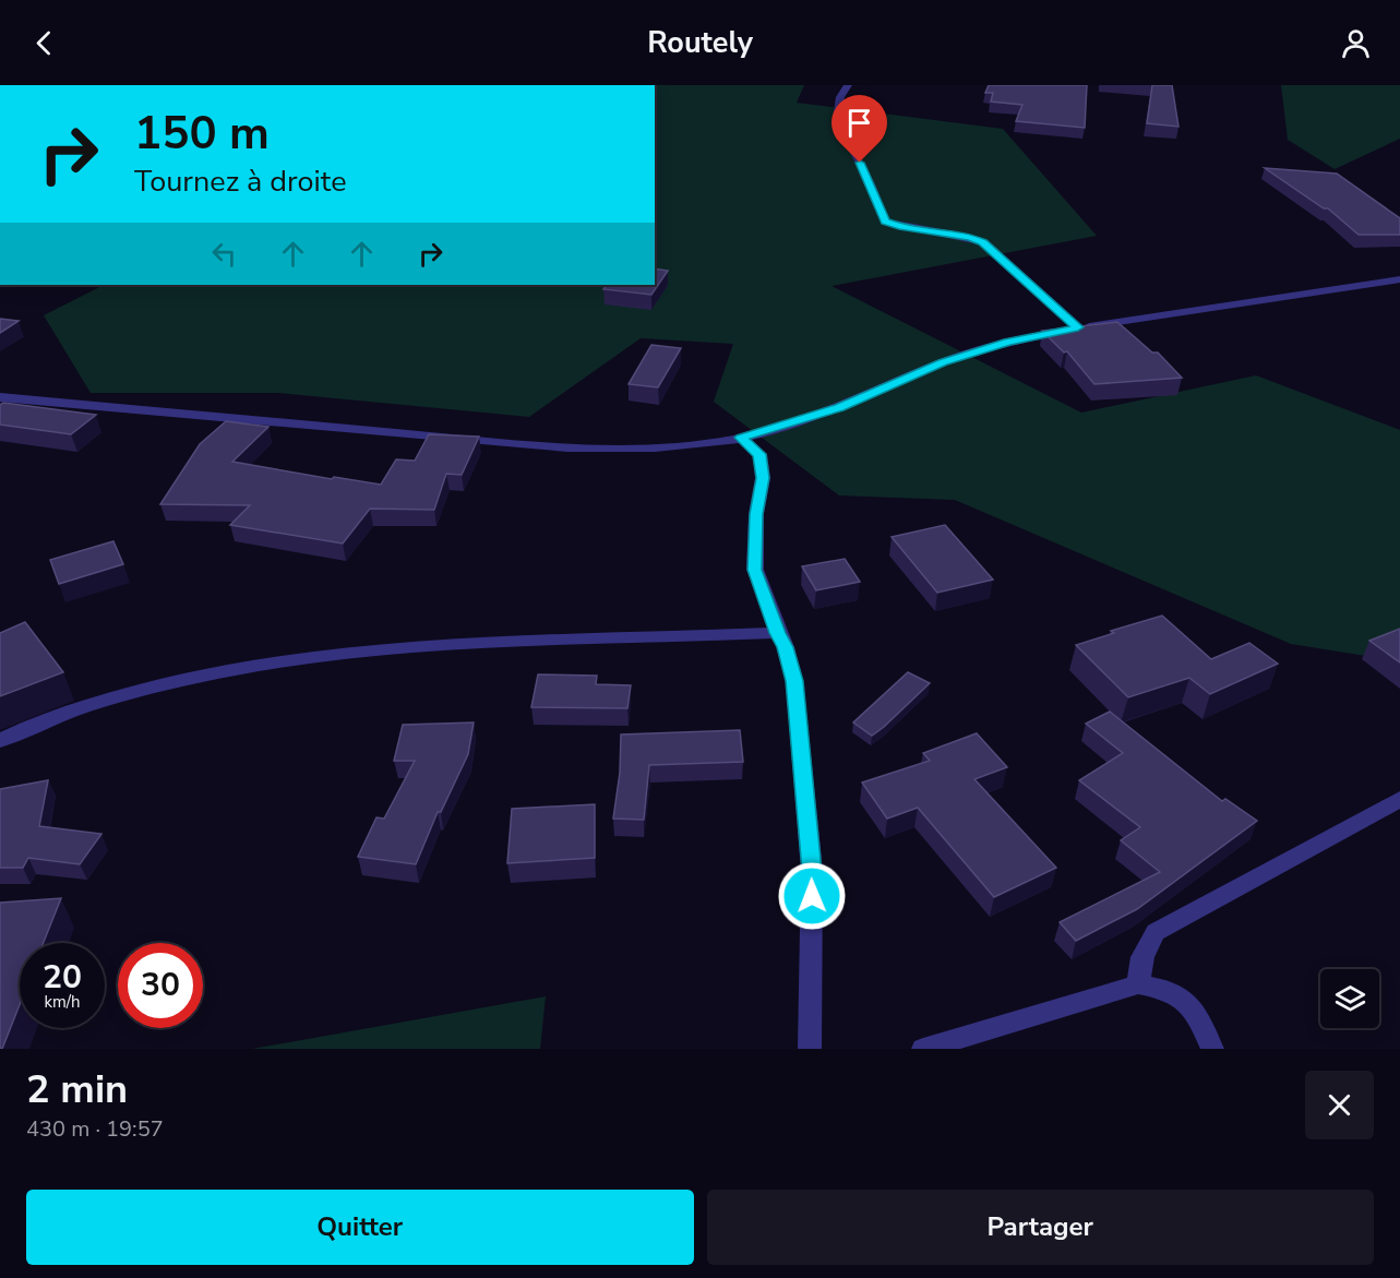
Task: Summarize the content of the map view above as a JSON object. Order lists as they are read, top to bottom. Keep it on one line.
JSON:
{"page":{"header":"Routely","turn":["150 m","Tournez à droite"],"speed":"20 km/h","limit":"30","heading":["2 min","430 m · 19:57"],"buttons":["Quitter","Partager"]}}
